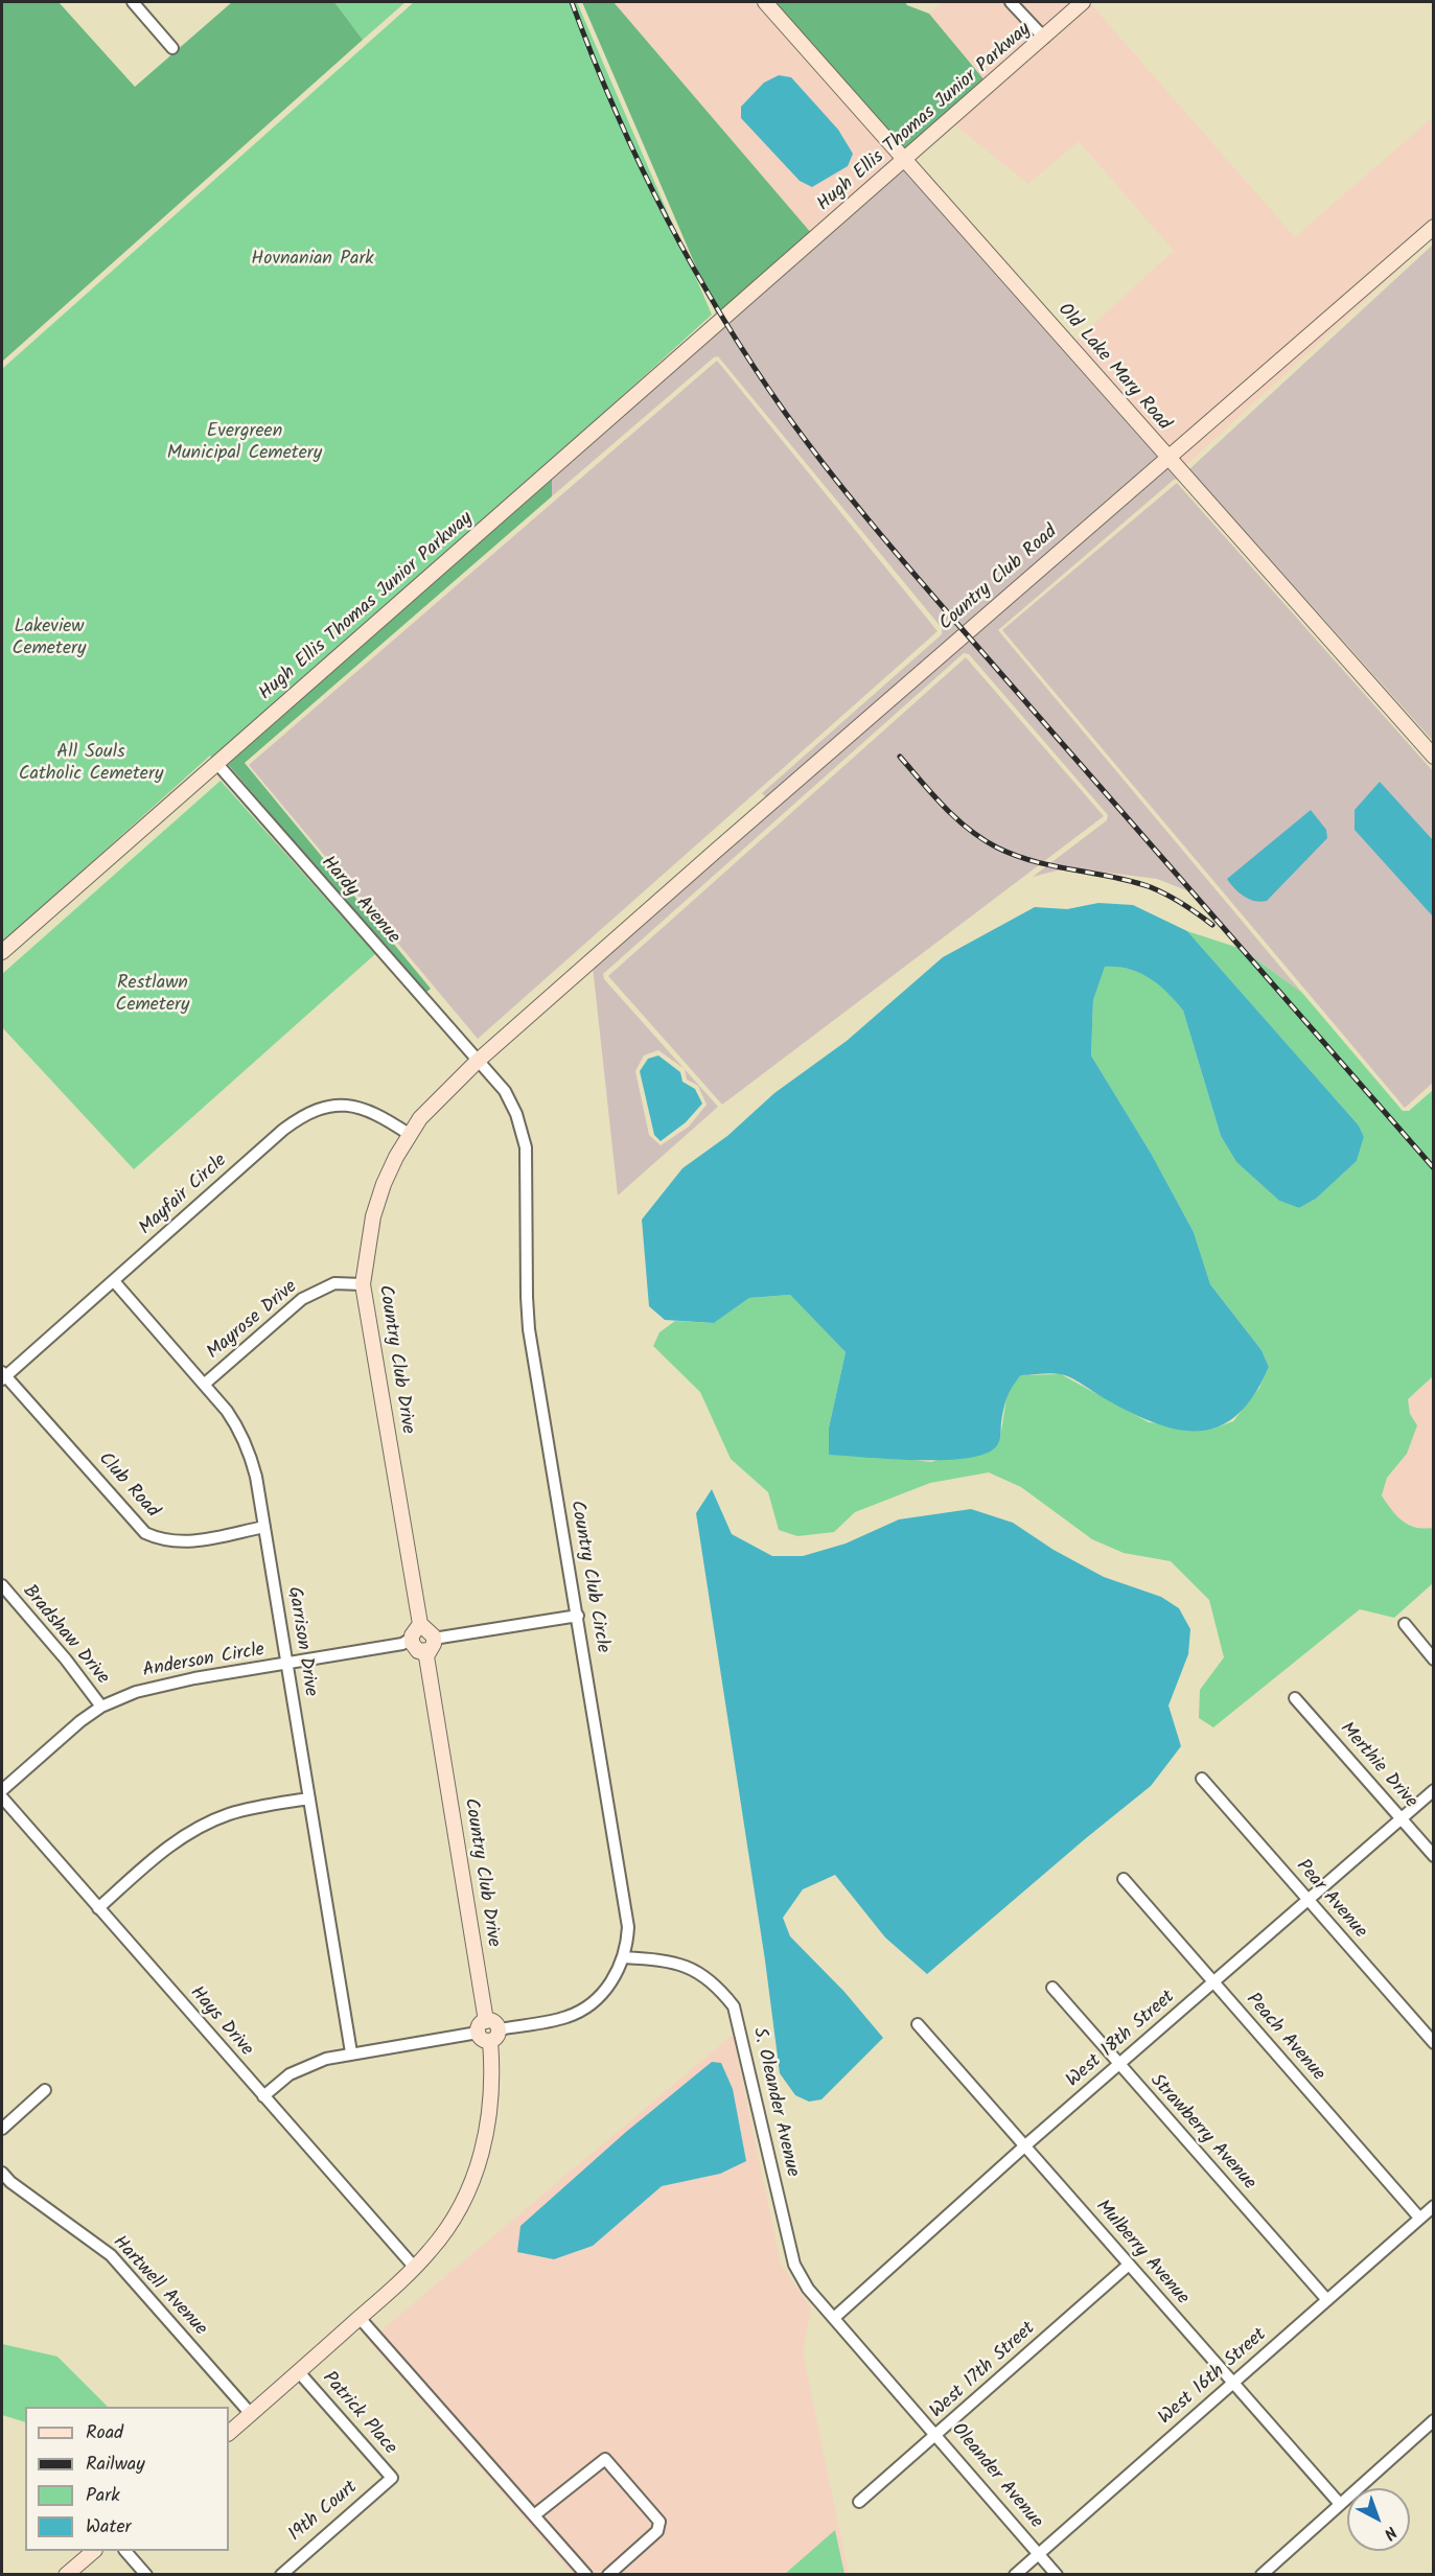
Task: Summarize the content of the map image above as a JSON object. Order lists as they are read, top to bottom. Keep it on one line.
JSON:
{"streets":{"street":["Hugh Ellis Thomas Junior Parkway","Old Lake Mary Road","Country Club Road","Hardy Avenue","Mayfair Circle","Mayrose Drive","Country Club Drive","Club Road","Country Club Circle","Bradshaw Drive","Garrison Drive","Anderson Circle","Merthie Drive","Pear Avenue","Hays Drive","Peach Avenue","West 18th Street","S. Oleander Avenue","Strawberry Avenue","Mulberry Avenue","Hartwell Avenue","West 17th Street","West 16th Street","Patrick Place","Oleander Avenue","19th Court"]},"crossings":[["Hugh Ellis Thomas Junior Parkway","Old Lake Mary Road"],["Hugh Ellis Thomas Junior Parkway","Hardy Avenue"],["Old Lake Mary Road","Country Club Road"],["Country Club Road","Country Club Drive"],["Hardy Avenue","Country Club Drive"],["Hardy Avenue","Country Club Circle"],["Mayfair Circle","Country Club Drive"],["Mayfair Circle","Club Road"],["Mayfair Circle","Garrison Drive"],["Mayrose Drive","Country Club Drive"],["Mayrose Drive","Garrison Drive"],["Country Club Drive","Country Club Circle"],["Country Club Drive","Anderson Circle"],["Country Club Drive","Hays Drive"],["Country Club Drive","Hartwell Avenue"],["Country Club Drive","Patrick Place"],["Club Road","Garrison Drive"],["Country Club Circle","Garrison Drive"],["Country Club Circle","Anderson Circle"],["Country Club Circle","Hays Drive"],["Country Club Circle","S. Oleander Avenue"],["Bradshaw Drive","Anderson Circle"],["Garrison Drive","Anderson Circle"],["Merthie Drive","West 18th Street"],["Pear Avenue","West 18th Street"],["Peach Avenue","West 18th Street"],["Peach Avenue","West 16th Street"],["West 18th Street","S. Oleander Avenue"],["West 18th Street","Strawberry Avenue"],["West 18th Street","Mulberry Avenue"],["West 18th Street","Oleander Avenue"],["S. Oleander Avenue","Oleander Avenue"],["Strawberry Avenue","West 16th Street"],["Mulberry Avenue","West 17th Street"],["Mulberry Avenue","West 16th Street"],["West 17th Street","Oleander Avenue"],["West 16th Street","Oleander Avenue"],["Patrick Place","19th Court"]],"parks":["Hovnanian Park","Evergreen Municipal Cemetery","Lakeview Cemetery","All Souls Catholic Cemetery","Restlawn Cemetery"],"legend":["Road","Railway","Park","Water"],"north":"bottom right"}
